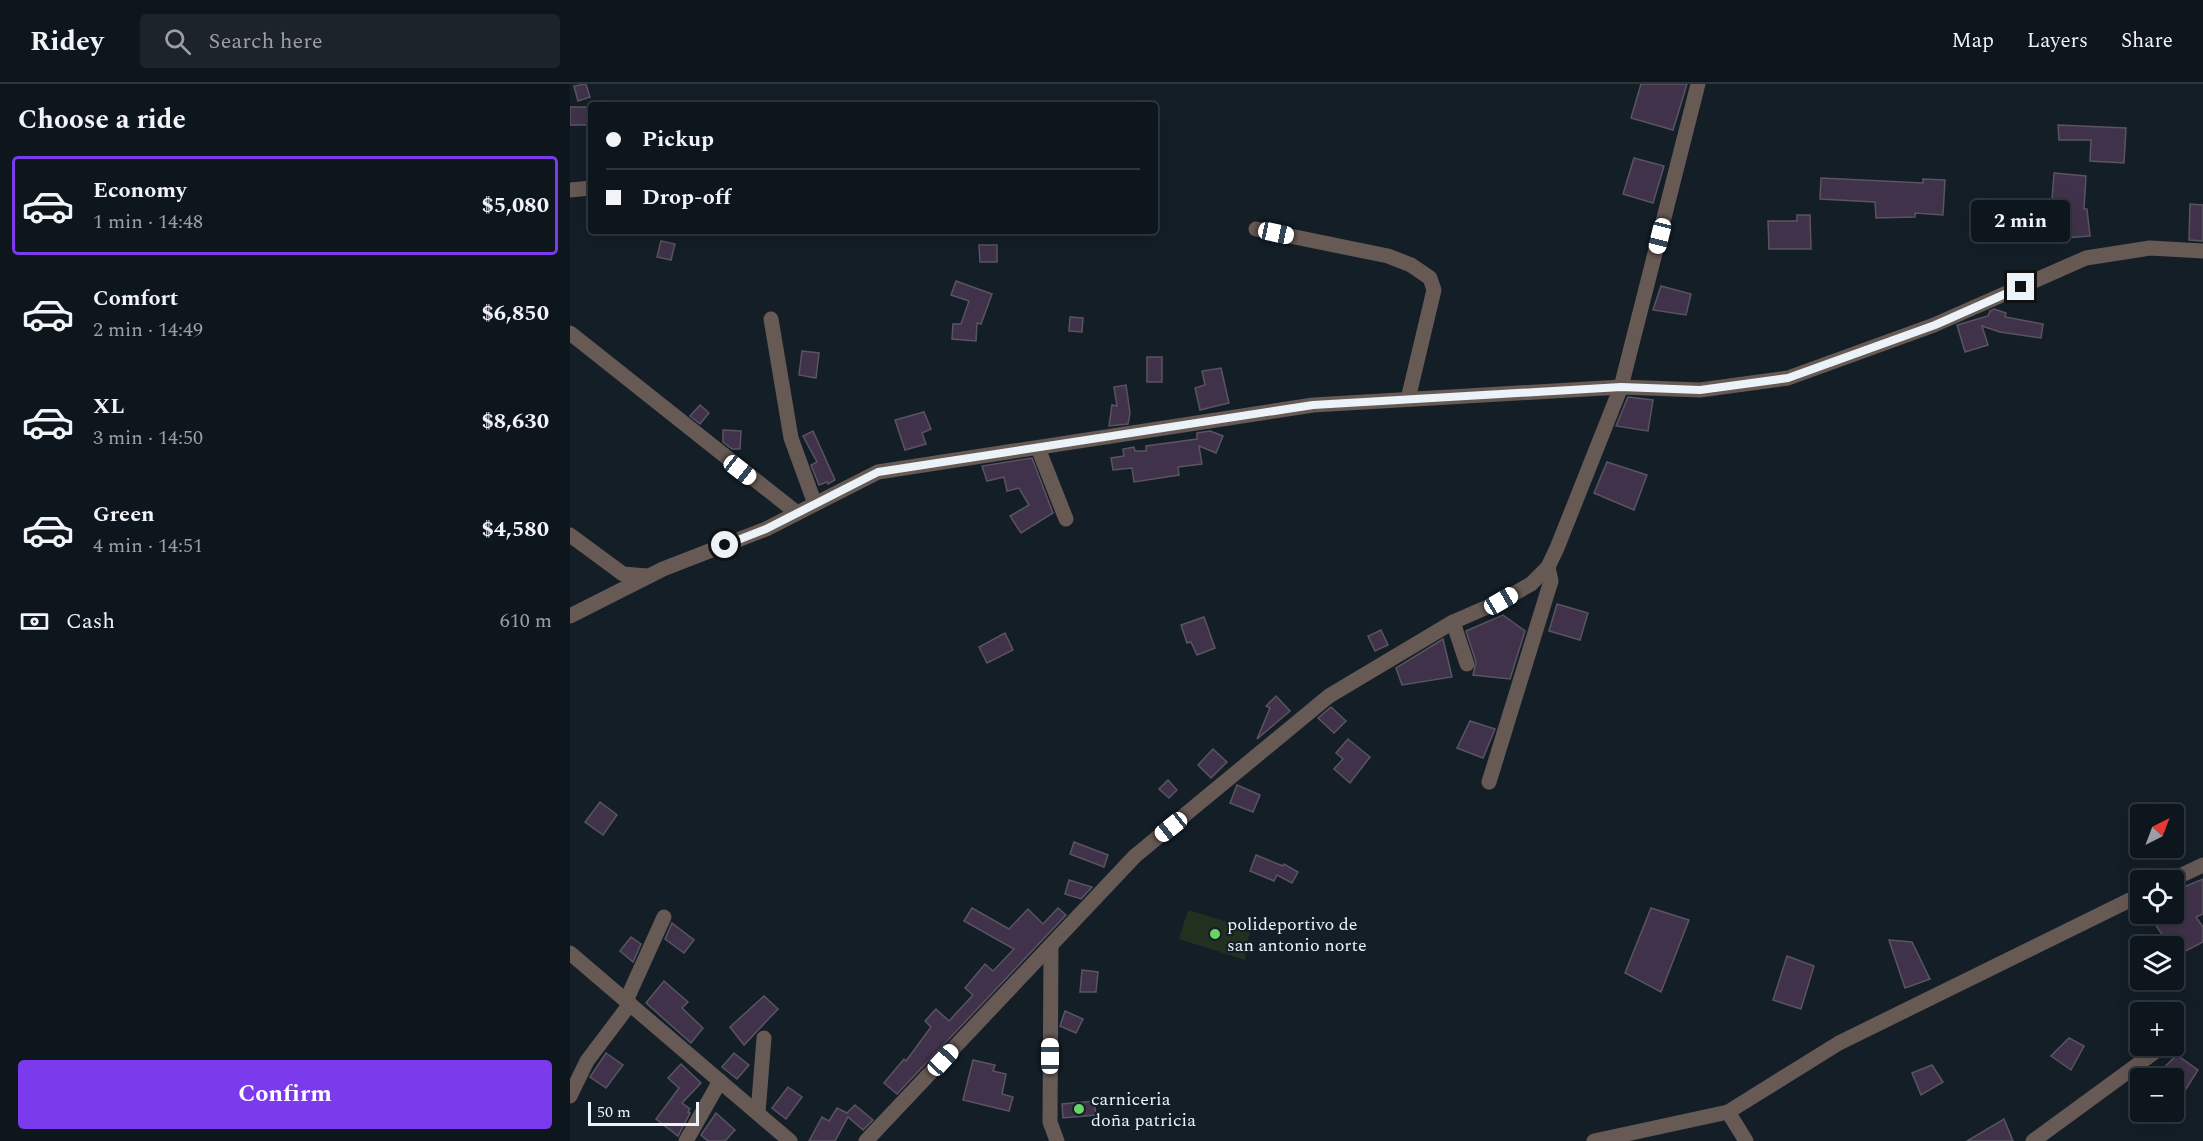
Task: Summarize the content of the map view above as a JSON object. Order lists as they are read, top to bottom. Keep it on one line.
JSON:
{"places":["polideportivo de san antonio norte","carniceria doña patricia"],"scale_bar":"50 m","north":"top right","page":{"header":"Ridey","search":"Search here","nav":["Map","Layers","Share"],"heading":"Choose a ride","banner":["Pickup","Drop-off"],"list":[{"name":"Economy","note":"1 min · 14:48","value":"$5,080"},{"name":"Comfort","note":"2 min · 14:49","value":"$6,850"},{"name":"XL","note":"3 min · 14:50","value":"$8,630"},{"name":"Green","note":"4 min · 14:51","value":"$4,580"}],"bubble":"2 min","pay":["Cash","610 m"],"map_buttons":["+","−"],"buttons":"Confirm","scale":"50 m"}}
